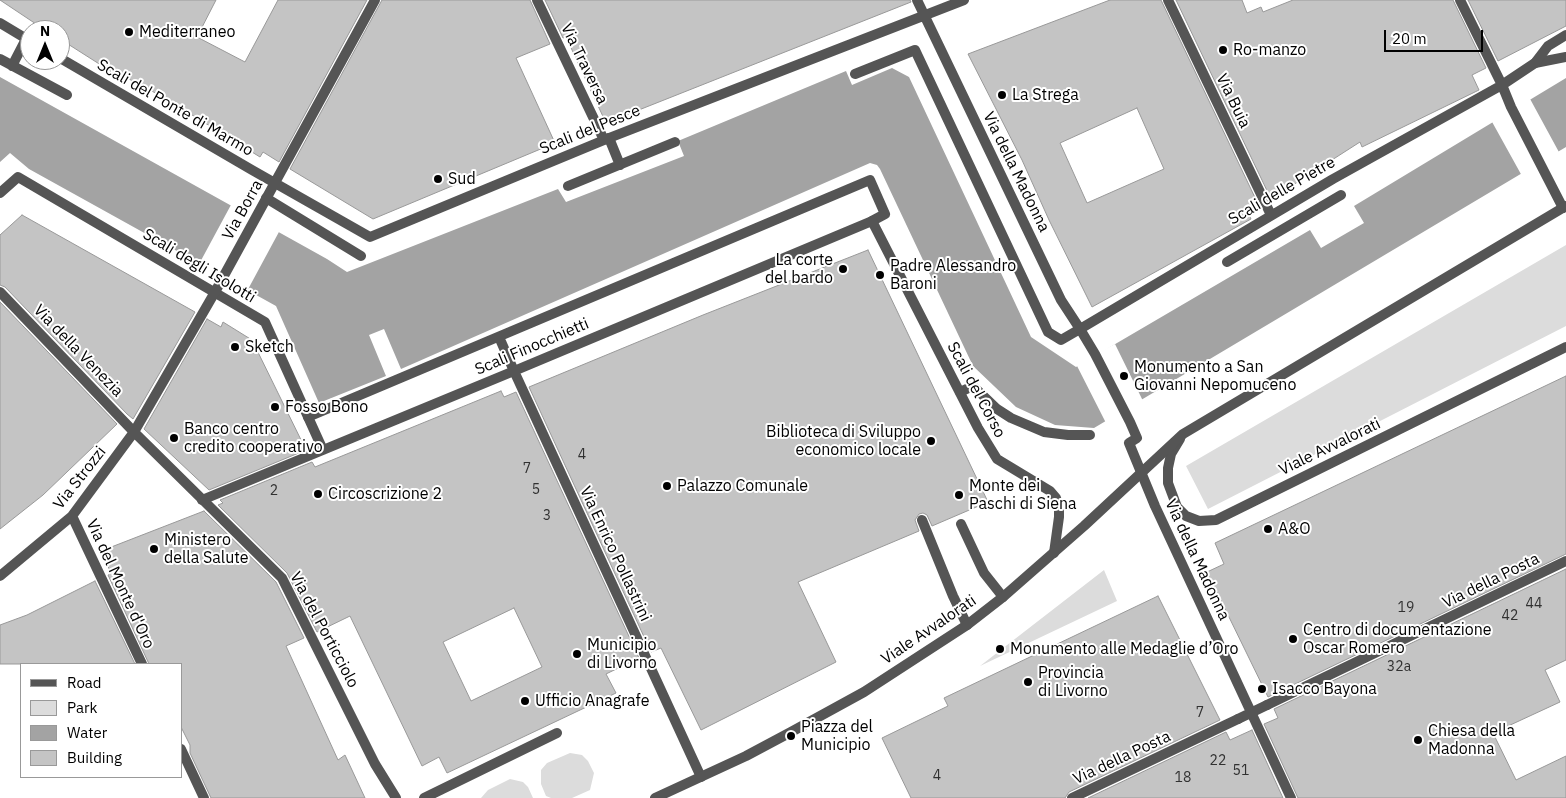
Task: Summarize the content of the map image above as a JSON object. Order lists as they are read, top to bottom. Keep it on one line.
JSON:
{"streets":{"street":["Via Traversa","Via Buia","Scali del Ponte di Marmo","Scali del Pesce","Via della Madonna","Scali delle Pietre","Via Borra","Scali degli Isolotti","Scali Finocchietti","Via della Venezia","Scali del Corso","Viale Avvalorati","Via Strozzi","Via Enrico Pollastrini","Via della Posta","Via del Monte d'Oro","Via del Porticciolo"]},"crossings":[["Via Traversa","Scali del Pesce"],["Via Buia","Scali delle Pietre"],["Scali del Ponte di Marmo","Scali del Pesce"],["Scali del Ponte di Marmo","Via Borra"],["Scali del Pesce","Via della Madonna"],["Scali del Pesce","Via Borra"],["Via della Madonna","Scali delle Pietre"],["Via della Madonna","Viale Avvalorati"],["Via della Madonna","Via della Posta"],["Via Borra","Scali degli Isolotti"],["Via Borra","Via della Venezia"],["Via Borra","Via Strozzi"],["Via Borra","Via del Porticciolo"],["Scali degli Isolotti","Scali Finocchietti"],["Scali Finocchietti","Scali del Corso"],["Scali Finocchietti","Via Enrico Pollastrini"],["Scali Finocchietti","Via del Porticciolo"],["Via della Venezia","Via Strozzi"],["Via della Venezia","Via del Porticciolo"],["Scali del Corso","Viale Avvalorati"],["Viale Avvalorati","Via Enrico Pollastrini"],["Via Strozzi","Via del Monte d'Oro"],["Via Strozzi","Via del Porticciolo"]],"places":["Mediterraneo","Ro-manzo","La Strega","Sud","La corte del bardo","Padre Alessandro Baroni","Sketch","Monumento a San Giovanni Nepomuceno","Fosso Bono","Banco centro credito cooperativo","Biblioteca di Sviluppo economico locale","Palazzo Comunale","Circoscrizione 2","Monte dei Paschi di Siena","A&O","Ministero della Salute","Centro di documentazione Oscar Romero","Monumento alle Medaglie d’Oro","Municipio di Livorno","Provincia di Livorno","Isacco Bayona","Ufficio Anagrafe","Piazza del Municipio","Chiesa della Madonna"],"house_numbers":["4","7","5","2","3","44","19","42","32a","7","22","51","4","18"],"legend":["Road","Park","Water","Building"],"scale_bar":"20 m","north":"top"}
